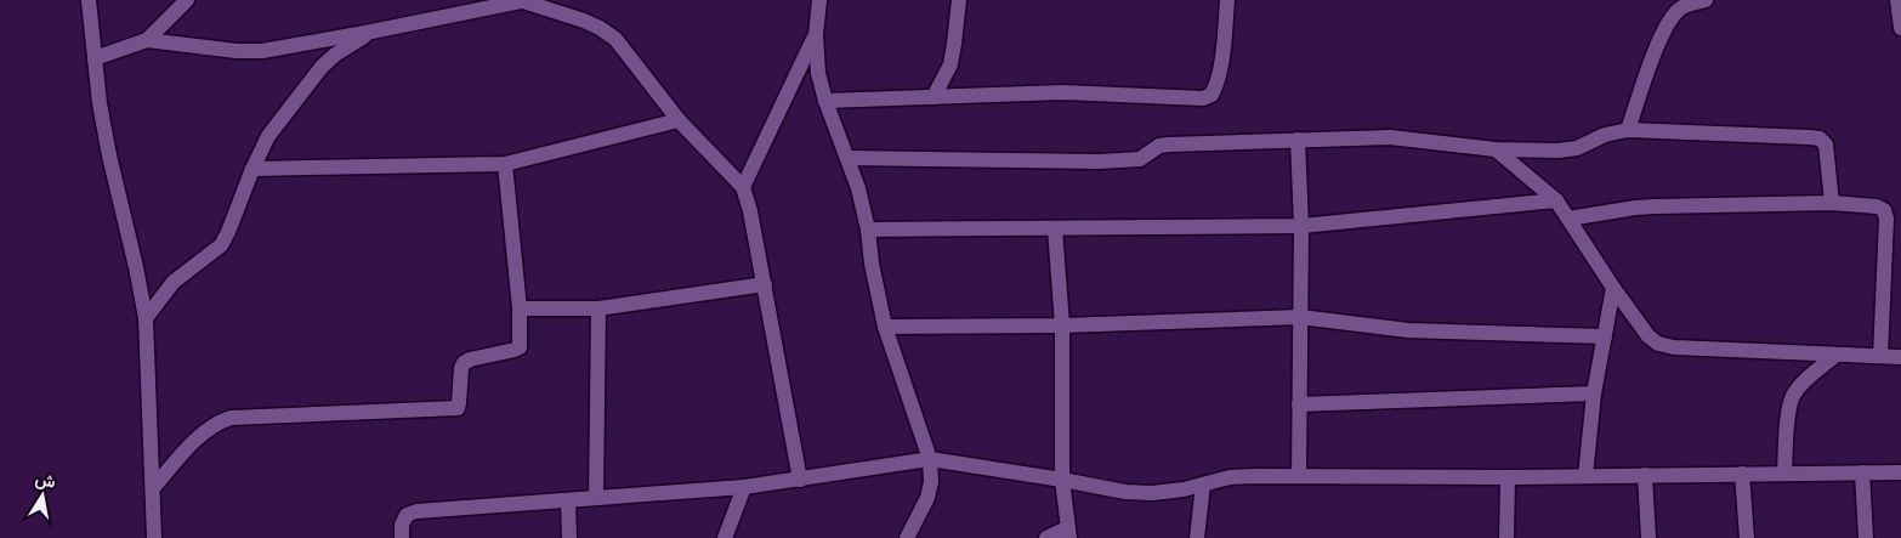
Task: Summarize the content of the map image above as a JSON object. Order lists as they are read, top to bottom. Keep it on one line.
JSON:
{"north":"top"}
